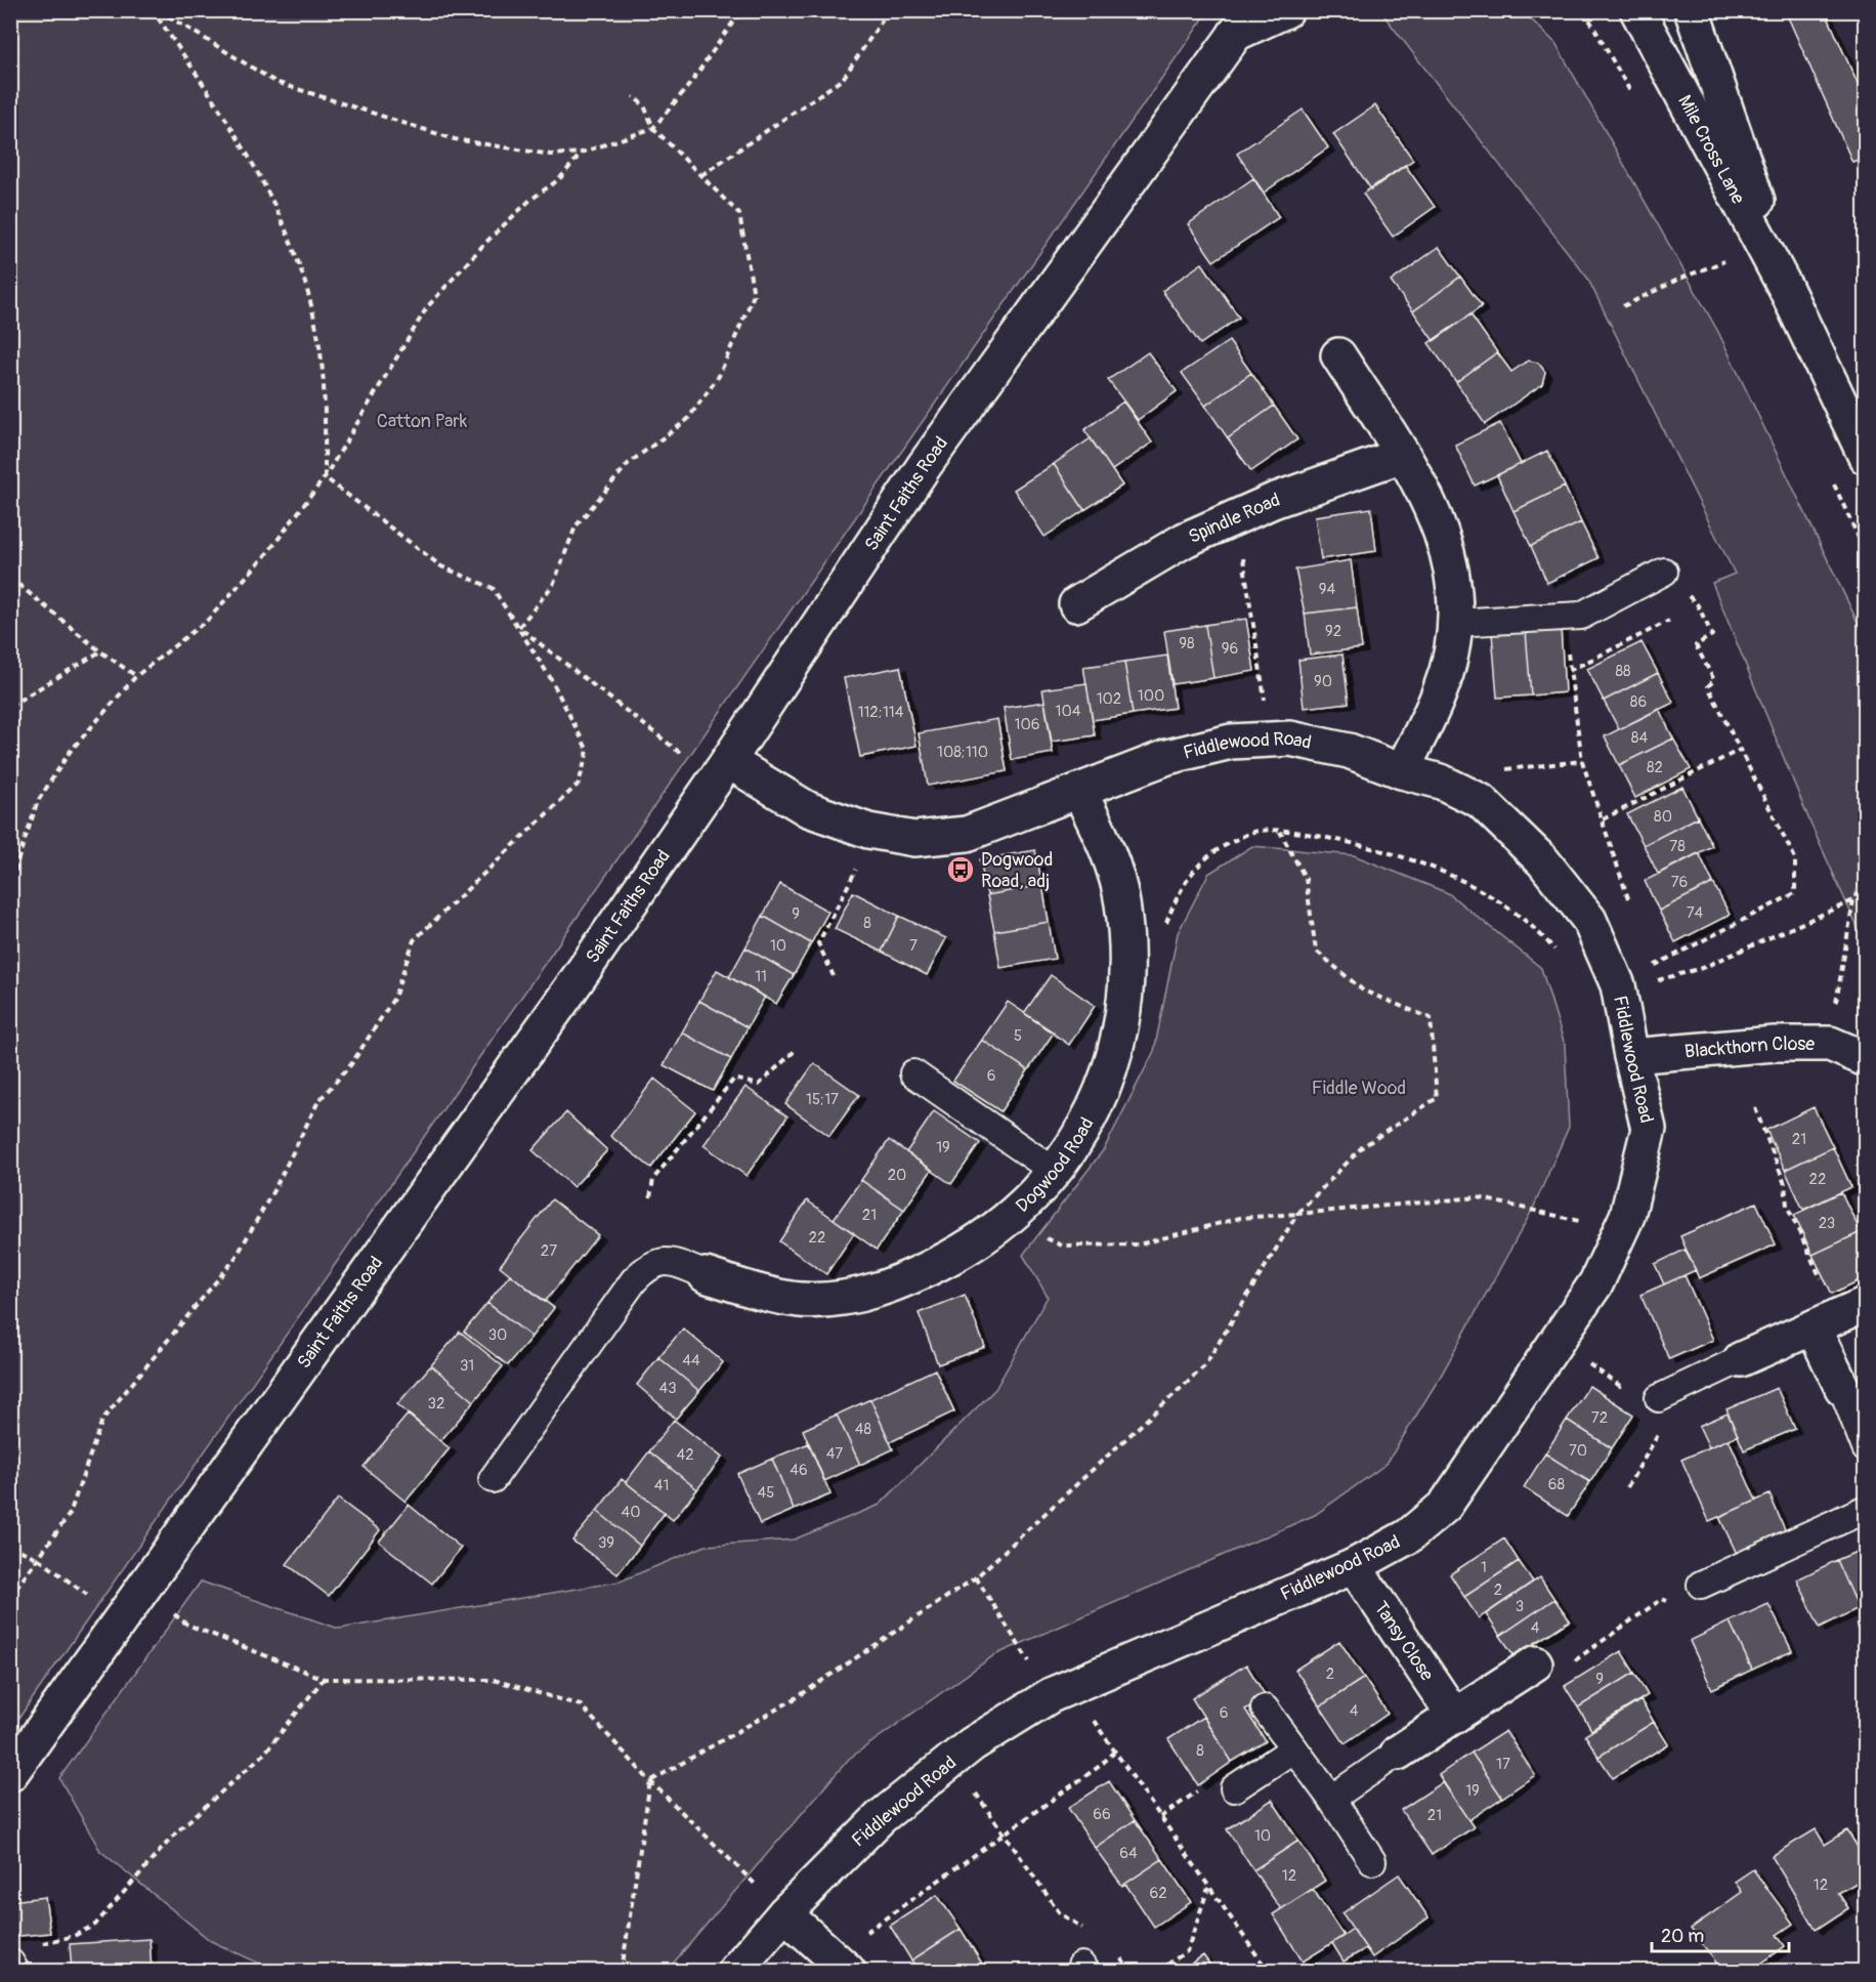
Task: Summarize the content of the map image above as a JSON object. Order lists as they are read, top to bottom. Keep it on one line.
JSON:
{"streets":{"main road":["Mile Cross Lane","Saint Faiths Road","Spindle Road","Fiddlewood Road","Blackthorn Close","Dogwood Road","Tansy Close"]},"crossings":[["Saint Faiths Road","Fiddlewood Road"],["Fiddlewood Road","Blackthorn Close"],["Fiddlewood Road","Dogwood Road"],["Fiddlewood Road","Tansy Close"]],"parks":["Catton Park","Fiddle Wood"],"places":{"bus stop":["Dogwood Road, adj"]},"house_numbers":["94","92","98","96","88","90","100","102","86","104","112;114","106","84","108;110","82","80","78","76","74","9","8","10","7","11","5","6","15;17","21","19","20","22","21","23","22","27","30","44","31","43","32","72","48","70","47","42","46","68","41","45","40","39","1","2","3","4","2","9","4","6","8","17","19","66","21","10","64","12","12","62"],"scale_bar":"20 m"}
